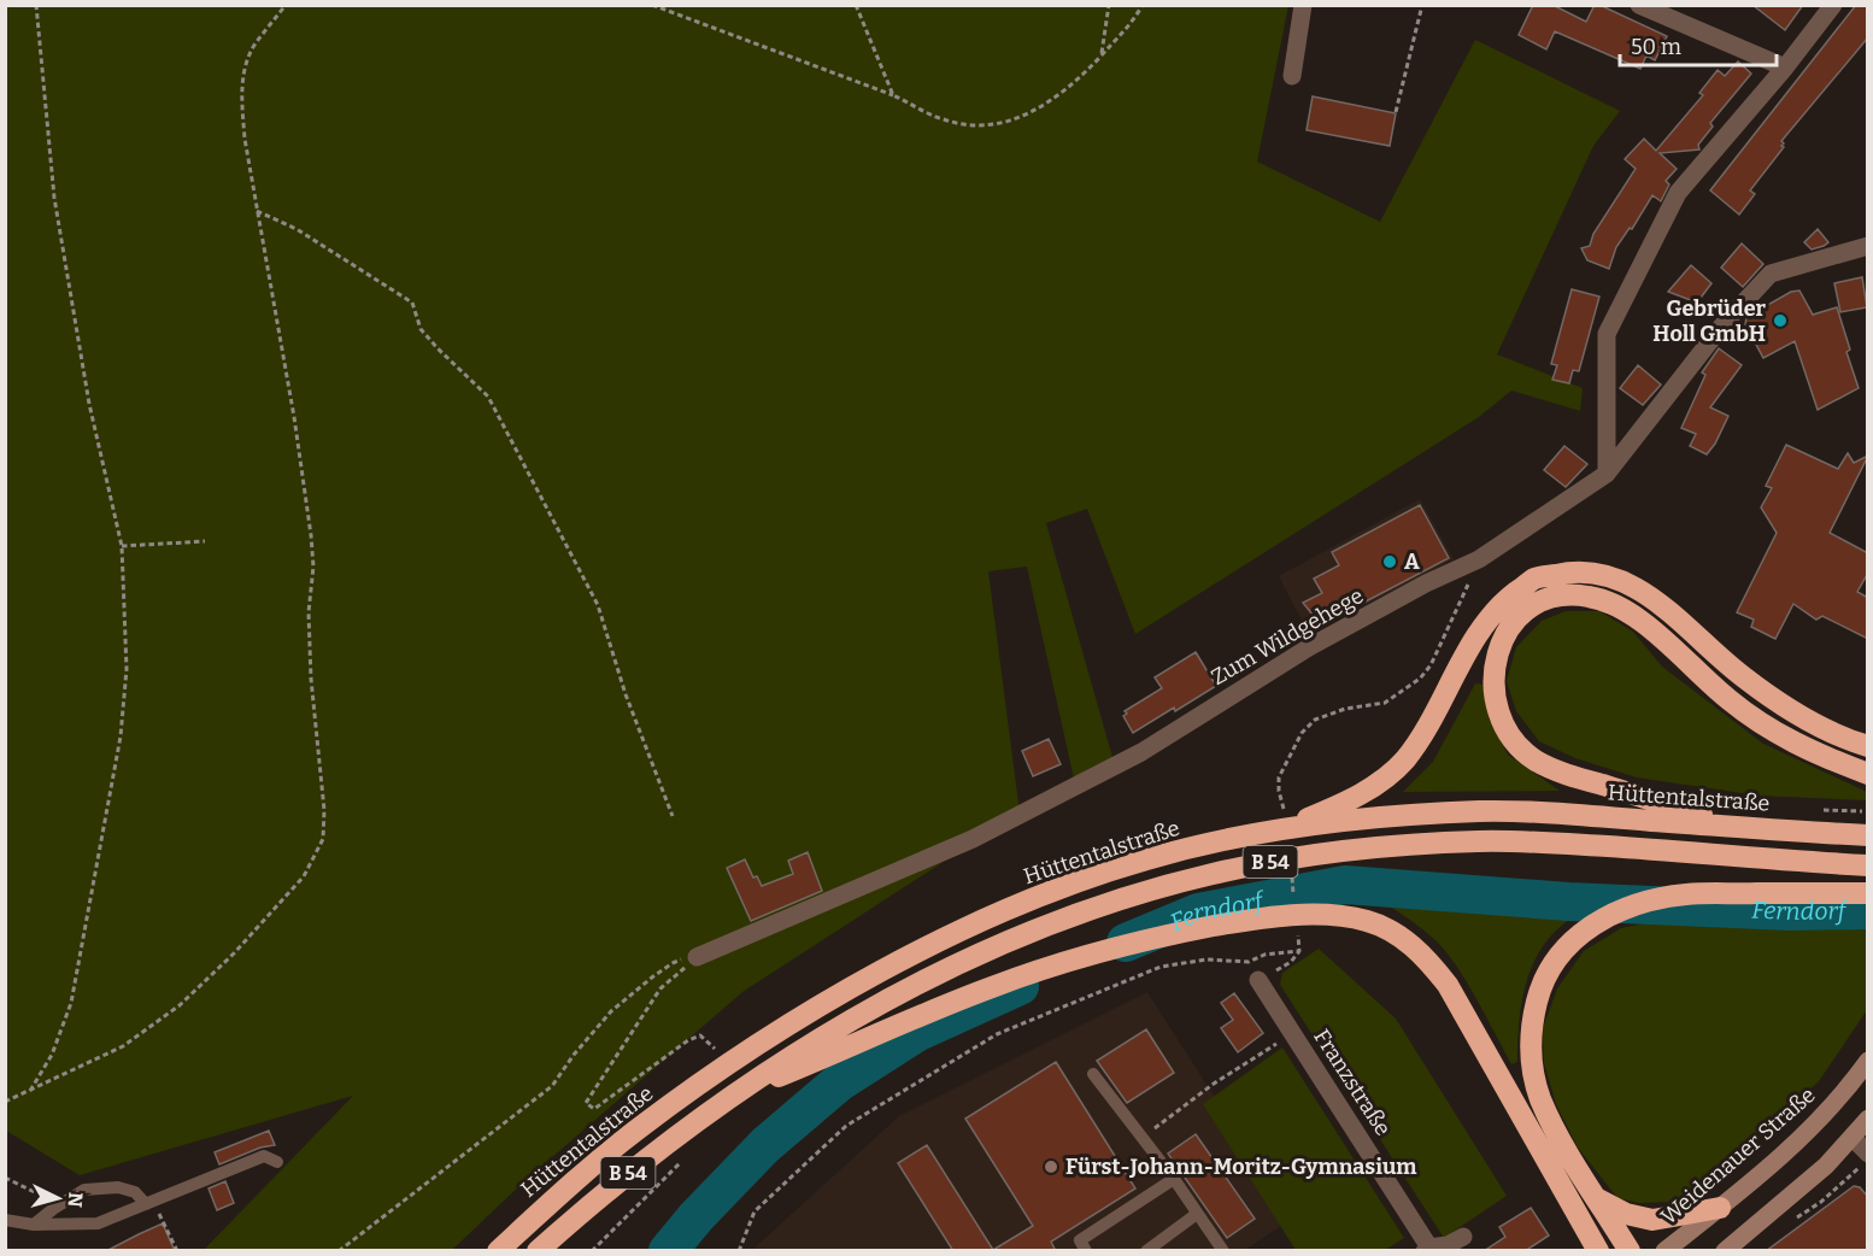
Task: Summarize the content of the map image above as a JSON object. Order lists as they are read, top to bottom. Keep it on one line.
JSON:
{"streets":{"highway":["Hüttentalstraße","B 54"],"main road":["Weidenauer Straße"],"street":["Zum Wildgehege","Franzstraße"]},"water":["Ferndorf"],"places":["Gebrüder Holl GmbH","A","Fürst-Johann-Moritz-Gymnasium"],"scale_bar":"50 m","north":"right"}
